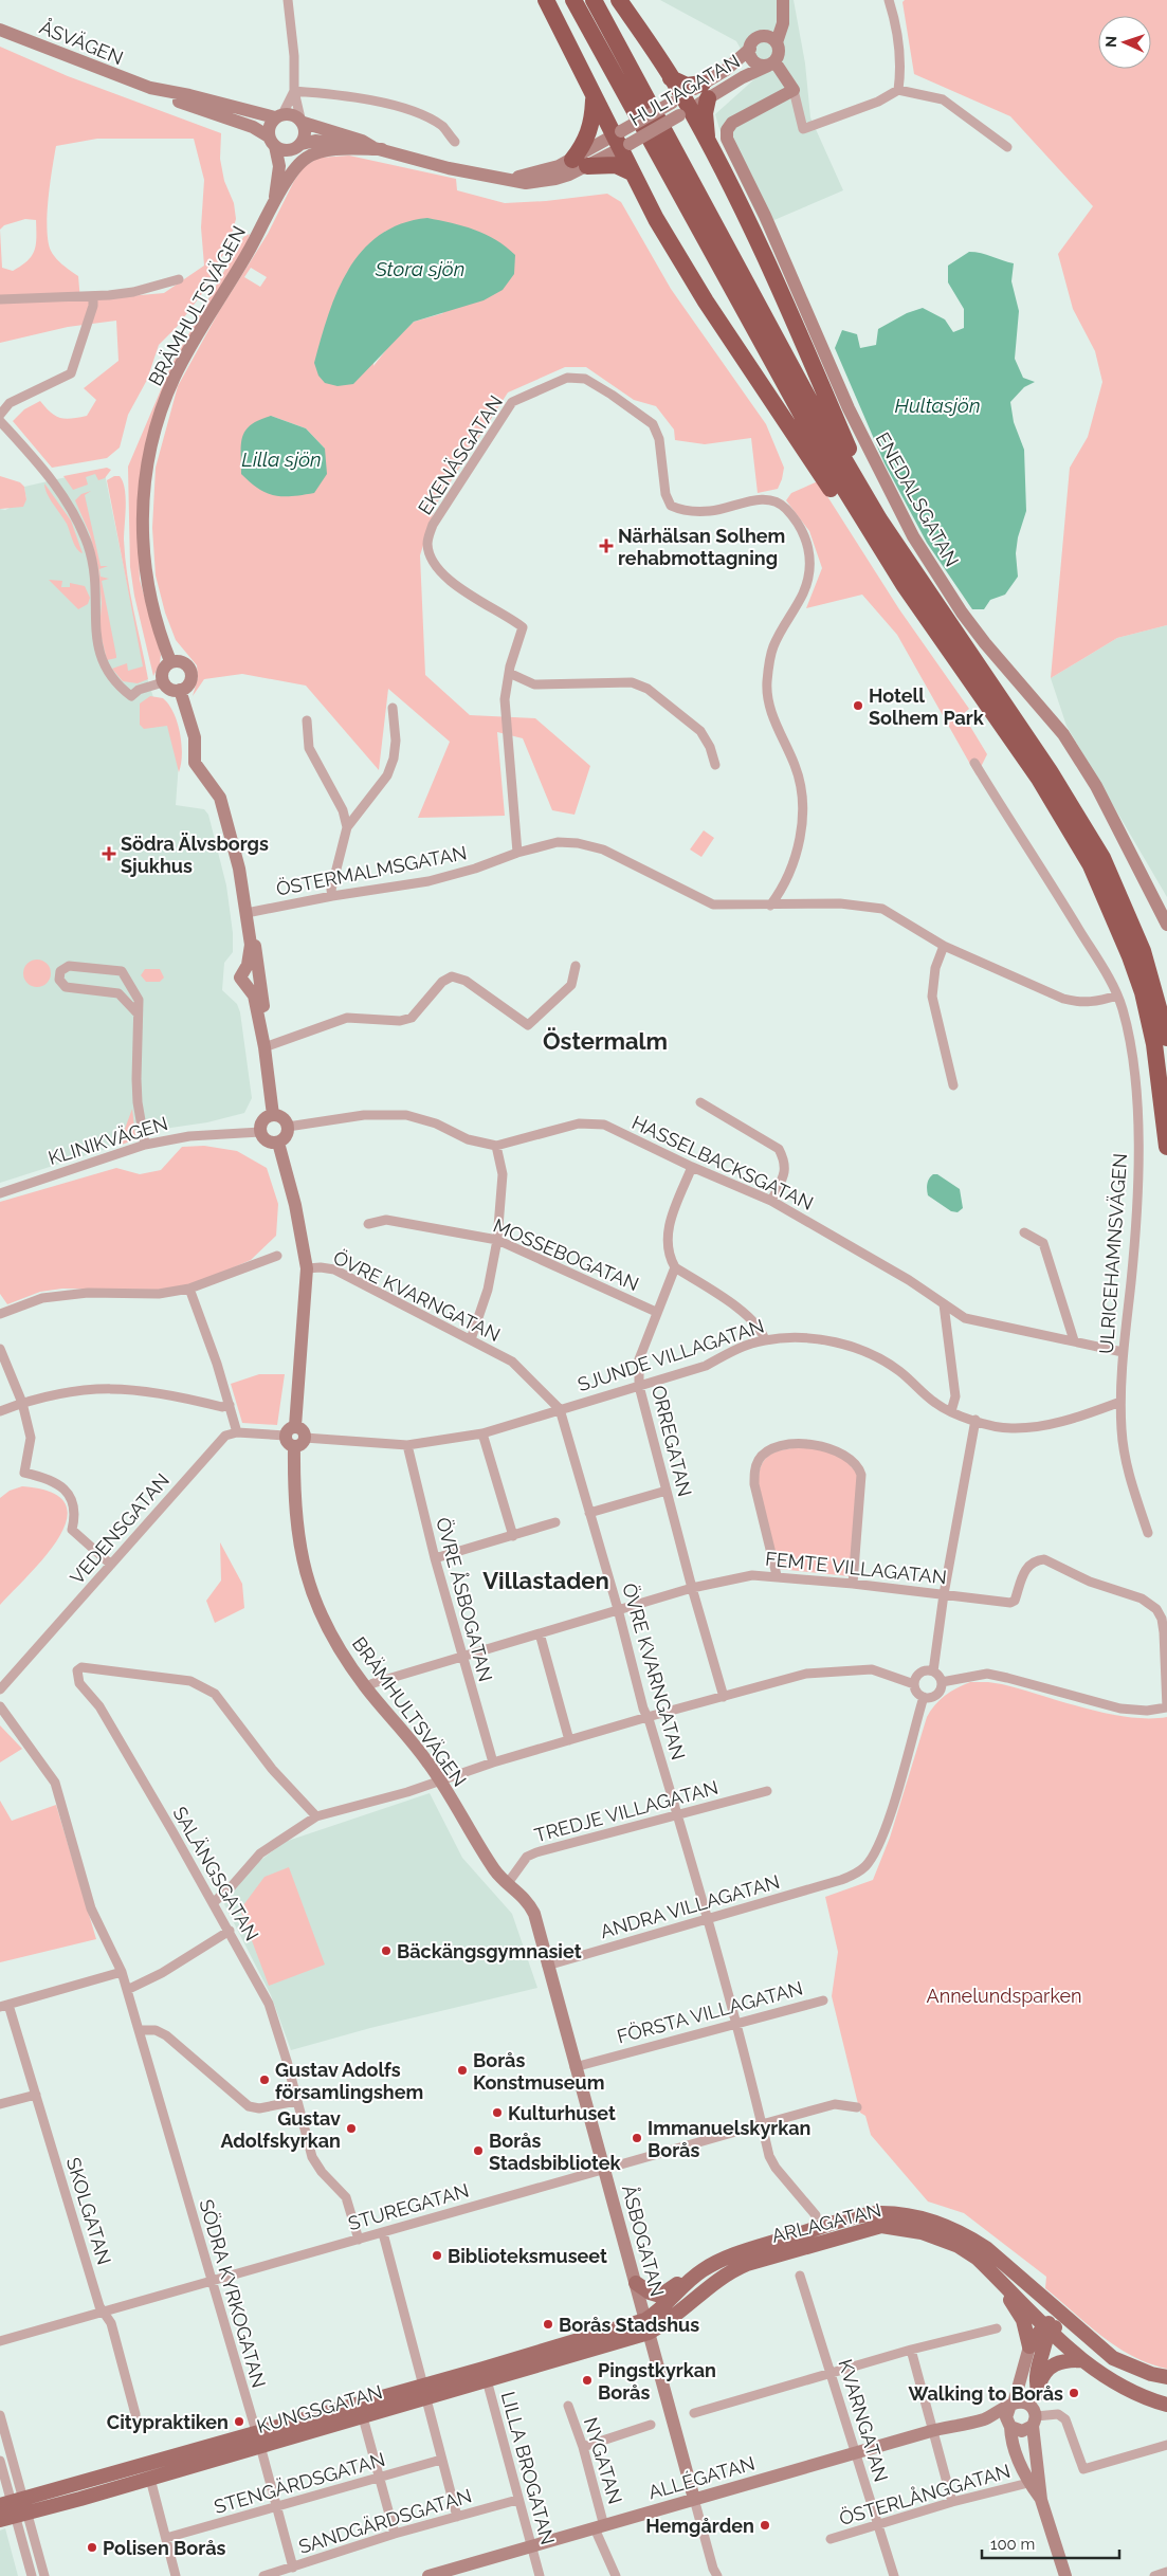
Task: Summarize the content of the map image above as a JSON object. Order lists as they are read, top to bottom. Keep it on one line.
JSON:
{"streets":{"main road":["ARLAGATAN","KUNGSGATAN"],"street":["ÅSVÄGEN","HULTAGATAN","BRÄMHULTSVÄGEN","EKENÄSGATAN","ENEDALSGATAN","ÖSTERMALMSGATAN","KLINIKVÄGEN","HASSELBACKSGATAN","ULRICEHAMNSVÄGEN","MOSSEBOGATAN","ÖVRE KVARNGATAN","SJUNDE VILLAGATAN","ORREGATAN","VEDENSGATAN","FEMTE VILLAGATAN","ÖVRE ÅSBOGATAN","TREDJE VILLAGATAN","SALÄNGSGATAN","ANDRA VILLAGATAN","FÖRSTA VILLAGATAN","STUREGATAN","SKOLGATAN","ÅSBOGATAN","SÖDRA KYRKOGATAN","KVARNGATAN","NYGATAN","LILLA BROGATAN","ALLÉGATAN","STENGÄRDSGATAN","ÖSTERLÅNGGATAN","SANDGÄRDSGATAN"]},"crossings":[["ÅSVÄGEN","BRÄMHULTSVÄGEN"],["BRÄMHULTSVÄGEN","KLINIKVÄGEN"],["BRÄMHULTSVÄGEN","HASSELBACKSGATAN"],["BRÄMHULTSVÄGEN","ÖVRE KVARNGATAN"],["BRÄMHULTSVÄGEN","SJUNDE VILLAGATAN"],["BRÄMHULTSVÄGEN","FEMTE VILLAGATAN"],["BRÄMHULTSVÄGEN","TREDJE VILLAGATAN"],["BRÄMHULTSVÄGEN","ÅSBOGATAN"],["EKENÄSGATAN","ÖSTERMALMSGATAN"],["ÖSTERMALMSGATAN","ULRICEHAMNSVÄGEN"],["KLINIKVÄGEN","HASSELBACKSGATAN"],["HASSELBACKSGATAN","ULRICEHAMNSVÄGEN"],["ULRICEHAMNSVÄGEN","SJUNDE VILLAGATAN"],["MOSSEBOGATAN","ORREGATAN"],["ÖVRE KVARNGATAN","SJUNDE VILLAGATAN"],["ÖVRE KVARNGATAN","FEMTE VILLAGATAN"],["ÖVRE KVARNGATAN","TREDJE VILLAGATAN"],["ÖVRE KVARNGATAN","ANDRA VILLAGATAN"],["ÖVRE KVARNGATAN","FÖRSTA VILLAGATAN"],["ÖVRE KVARNGATAN","STUREGATAN"],["SJUNDE VILLAGATAN","ORREGATAN"],["SJUNDE VILLAGATAN","ÖVRE ÅSBOGATAN"],["ORREGATAN","FEMTE VILLAGATAN"],["FEMTE VILLAGATAN","ÖVRE ÅSBOGATAN"],["TREDJE VILLAGATAN","ÅSBOGATAN"],["SALÄNGSGATAN","STUREGATAN"],["ANDRA VILLAGATAN","ÅSBOGATAN"],["FÖRSTA VILLAGATAN","ÅSBOGATAN"],["STUREGATAN","SKOLGATAN"],["STUREGATAN","ÅSBOGATAN"],["STUREGATAN","SÖDRA KYRKOGATAN"],["ARLAGATAN","ÅSBOGATAN"],["ARLAGATAN","KUNGSGATAN"],["ÅSBOGATAN","KUNGSGATAN"],["ÅSBOGATAN","ALLÉGATAN"],["SÖDRA KYRKOGATAN","KUNGSGATAN"],["SÖDRA KYRKOGATAN","STENGÄRDSGATAN"],["SÖDRA KYRKOGATAN","SANDGÄRDSGATAN"],["KUNGSGATAN","LILLA BROGATAN"],["KVARNGATAN","ALLÉGATAN"],["KVARNGATAN","ÖSTERLÅNGGATAN"],["NYGATAN","ALLÉGATAN"],["LILLA BROGATAN","ALLÉGATAN"],["LILLA BROGATAN","SANDGÄRDSGATAN"]],"districts":["Östermalm","Villastaden"],"water":["Stora sjön","Hultasjön","Lilla sjön"],"parks":["Annelundsparken"],"places":{"health":["Närhälsan Solhem rehabmottagning","Södra Älvsborgs Sjukhus"],"other":["Hotell Solhem Park","Bäckängsgymnasiet","Borås Konstmuseum","Gustav Adolfs församlingshem","Kulturhuset","Gustav Adolfskyrkan","Immanuelskyrkan Borås","Borås Stadsbibliotek","Biblioteksmuseet","Borås Stadshus","Pingstkyrkan Borås","Walking to Borås","Citypraktiken","Hemgården","Polisen Borås"]},"scale_bar":"100 m","north":"left"}
